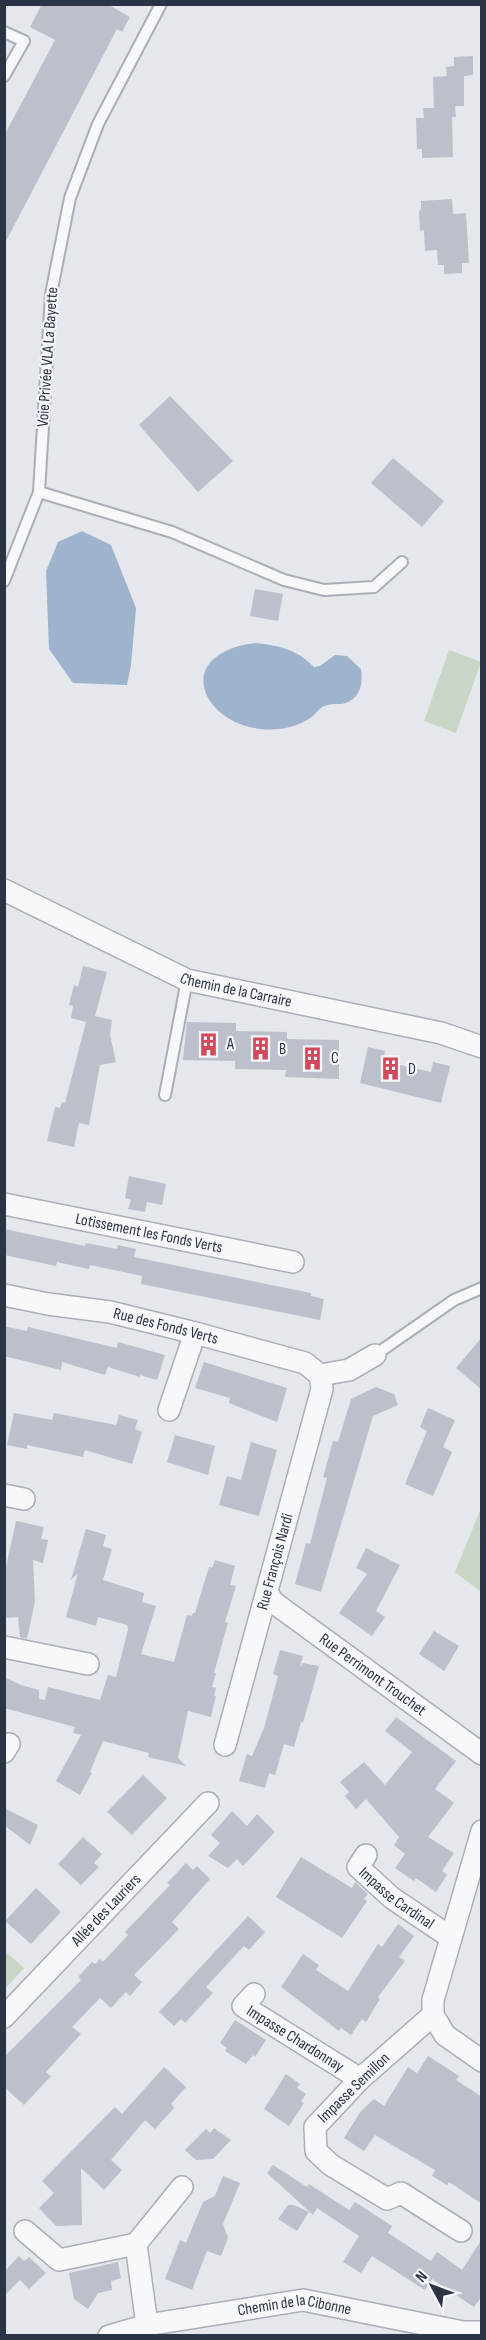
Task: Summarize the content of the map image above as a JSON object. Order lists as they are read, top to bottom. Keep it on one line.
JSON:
{"streets":{"street":["Chemin de la Carraire","Lotissement les Fonds Verts","Rue des Fonds Verts","Rue François Nardi","Rue Perrimont Trouchet","Impasse Cardinal","Allée des Lauriers","Impasse Chardonnay","Impasse Semillon","Chemin de la Cibonne"],"lane":["Voie Privée VLA La Bayette"]},"crossings":[["Rue des Fonds Verts","Rue François Nardi"],["Rue François Nardi","Rue Perrimont Trouchet"],["Impasse Chardonnay","Impasse Semillon"]],"places":{"building":["A","B","C","D"]},"north":"top left"}
